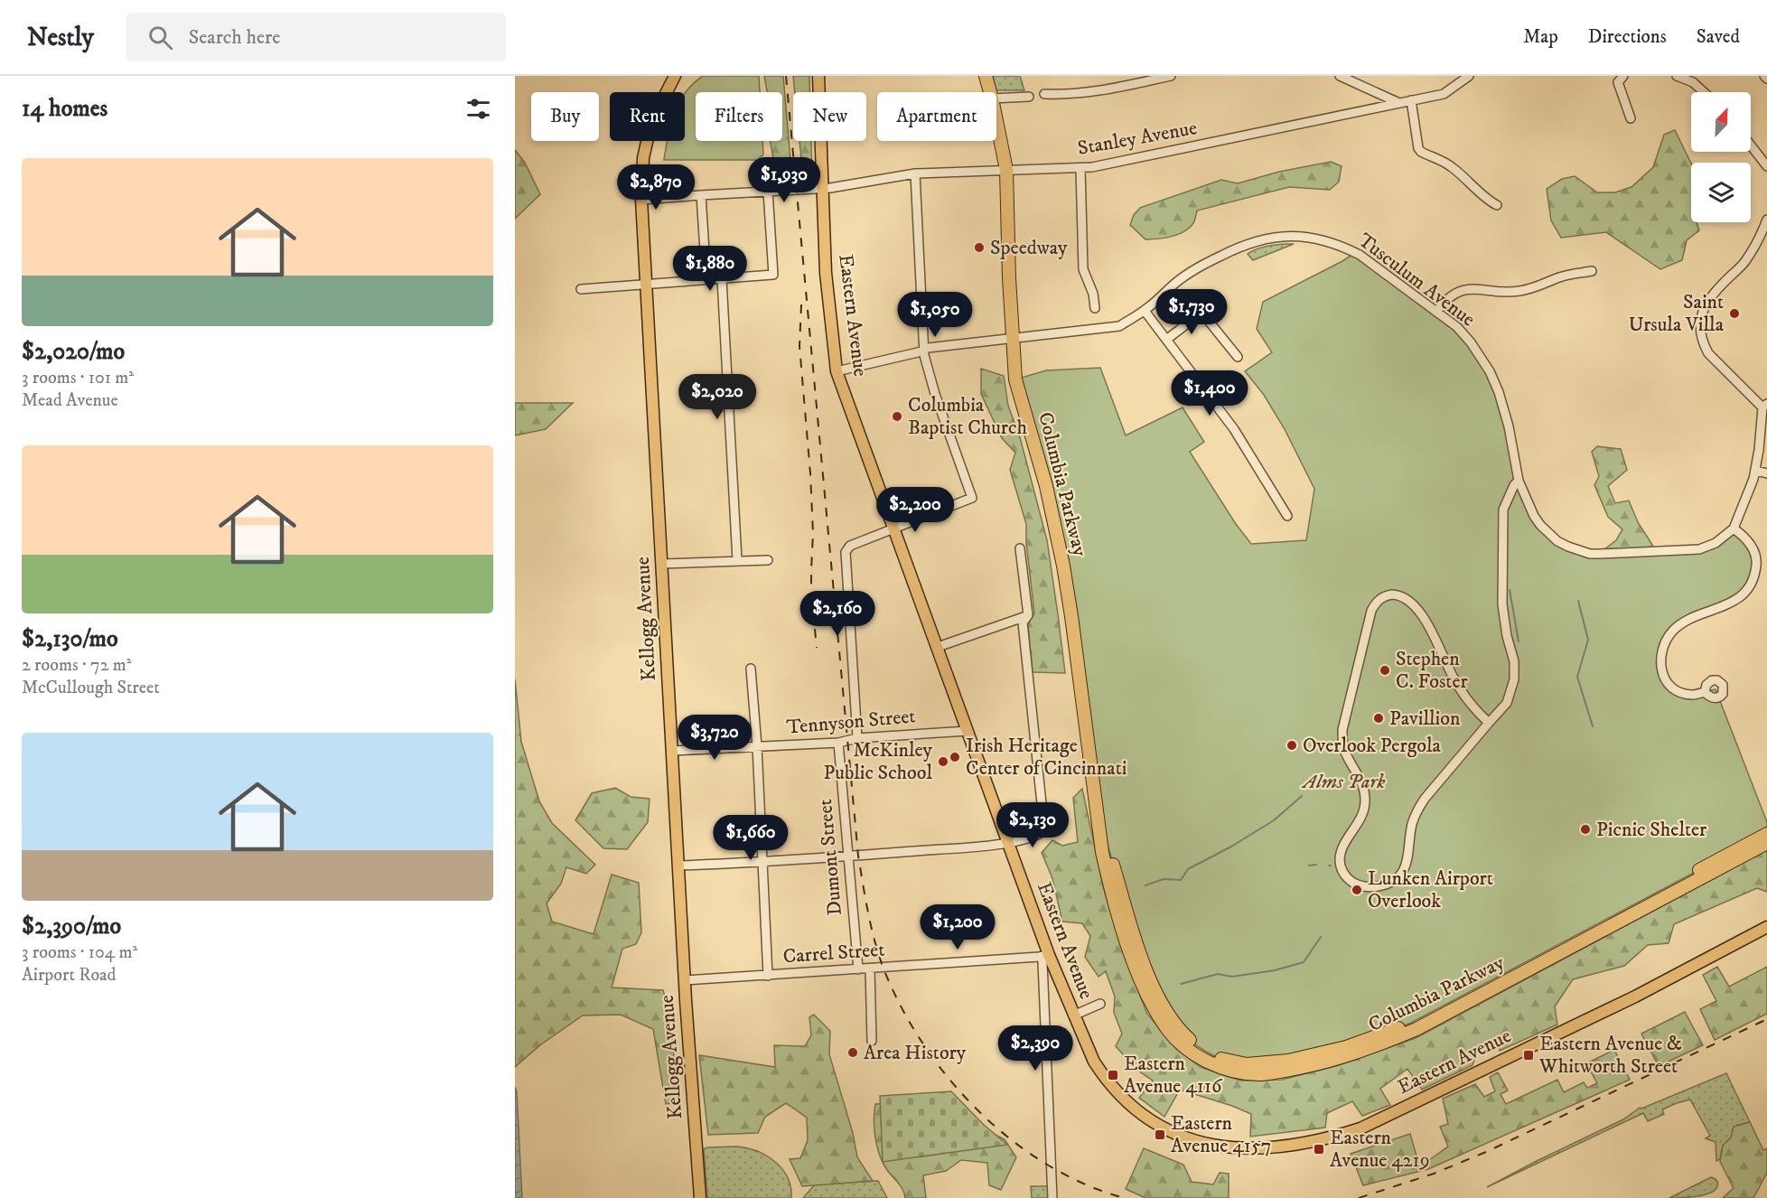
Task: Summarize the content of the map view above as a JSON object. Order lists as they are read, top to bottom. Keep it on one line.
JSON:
{"streets":{"highway":["Columbia Parkway"],"main road":["Eastern Avenue","Kellogg Avenue"],"street":["Stanley Avenue","Tusculum Avenue","Tennyson Street","Dumont Street","Carrel Street"]},"crossings":[["Stanley Avenue","Eastern Avenue"],["Stanley Avenue","Columbia Parkway"],["Stanley Avenue","Kellogg Avenue"],["Tusculum Avenue","Eastern Avenue"],["Tusculum Avenue","Columbia Parkway"],["Eastern Avenue","Tennyson Street"],["Eastern Avenue","Carrel Street"],["Kellogg Avenue","Tennyson Street"],["Kellogg Avenue","Carrel Street"],["Tennyson Street","Dumont Street"],["Dumont Street","Carrel Street"]],"parks":["Alms Park"],"places":{"other":["Speedway","Saint Ursula Villa","Columbia Baptist Church","Stephen C. Foster","Pavillion","Overlook Pergola","Irish Heritage Center of Cincinnati","McKinley Public School","Picnic Shelter","Lunken Airport Overlook","Area History"],"transit":["Eastern Avenue & Whitworth Street","Eastern Avenue 4116","Eastern Avenue 4157","Eastern Avenue 4219"]},"north":"top right","page":{"header":"Nestly","search":"Search here","nav":["Map","Directions","Saved"],"heading":"14 homes","chip":["Buy","Rent","Filters","New","Apartment"],"list":[{"name":"$2,020/mo","note":"3 rooms · 101 m² · Mead Avenue"},{"name":"$2,130/mo","note":"2 rooms · 72 m² · McCullough Street"},{"name":"$2,390/mo","note":"3 rooms · 104 m² · Airport Road"}],"price":["$1,930","$2,870","$1,880","$1,730","$1,050","$1,400","$2,020","$2,200","$2,160","$3,720","$2,130","$1,660","$1,200","$2,390"]}}
